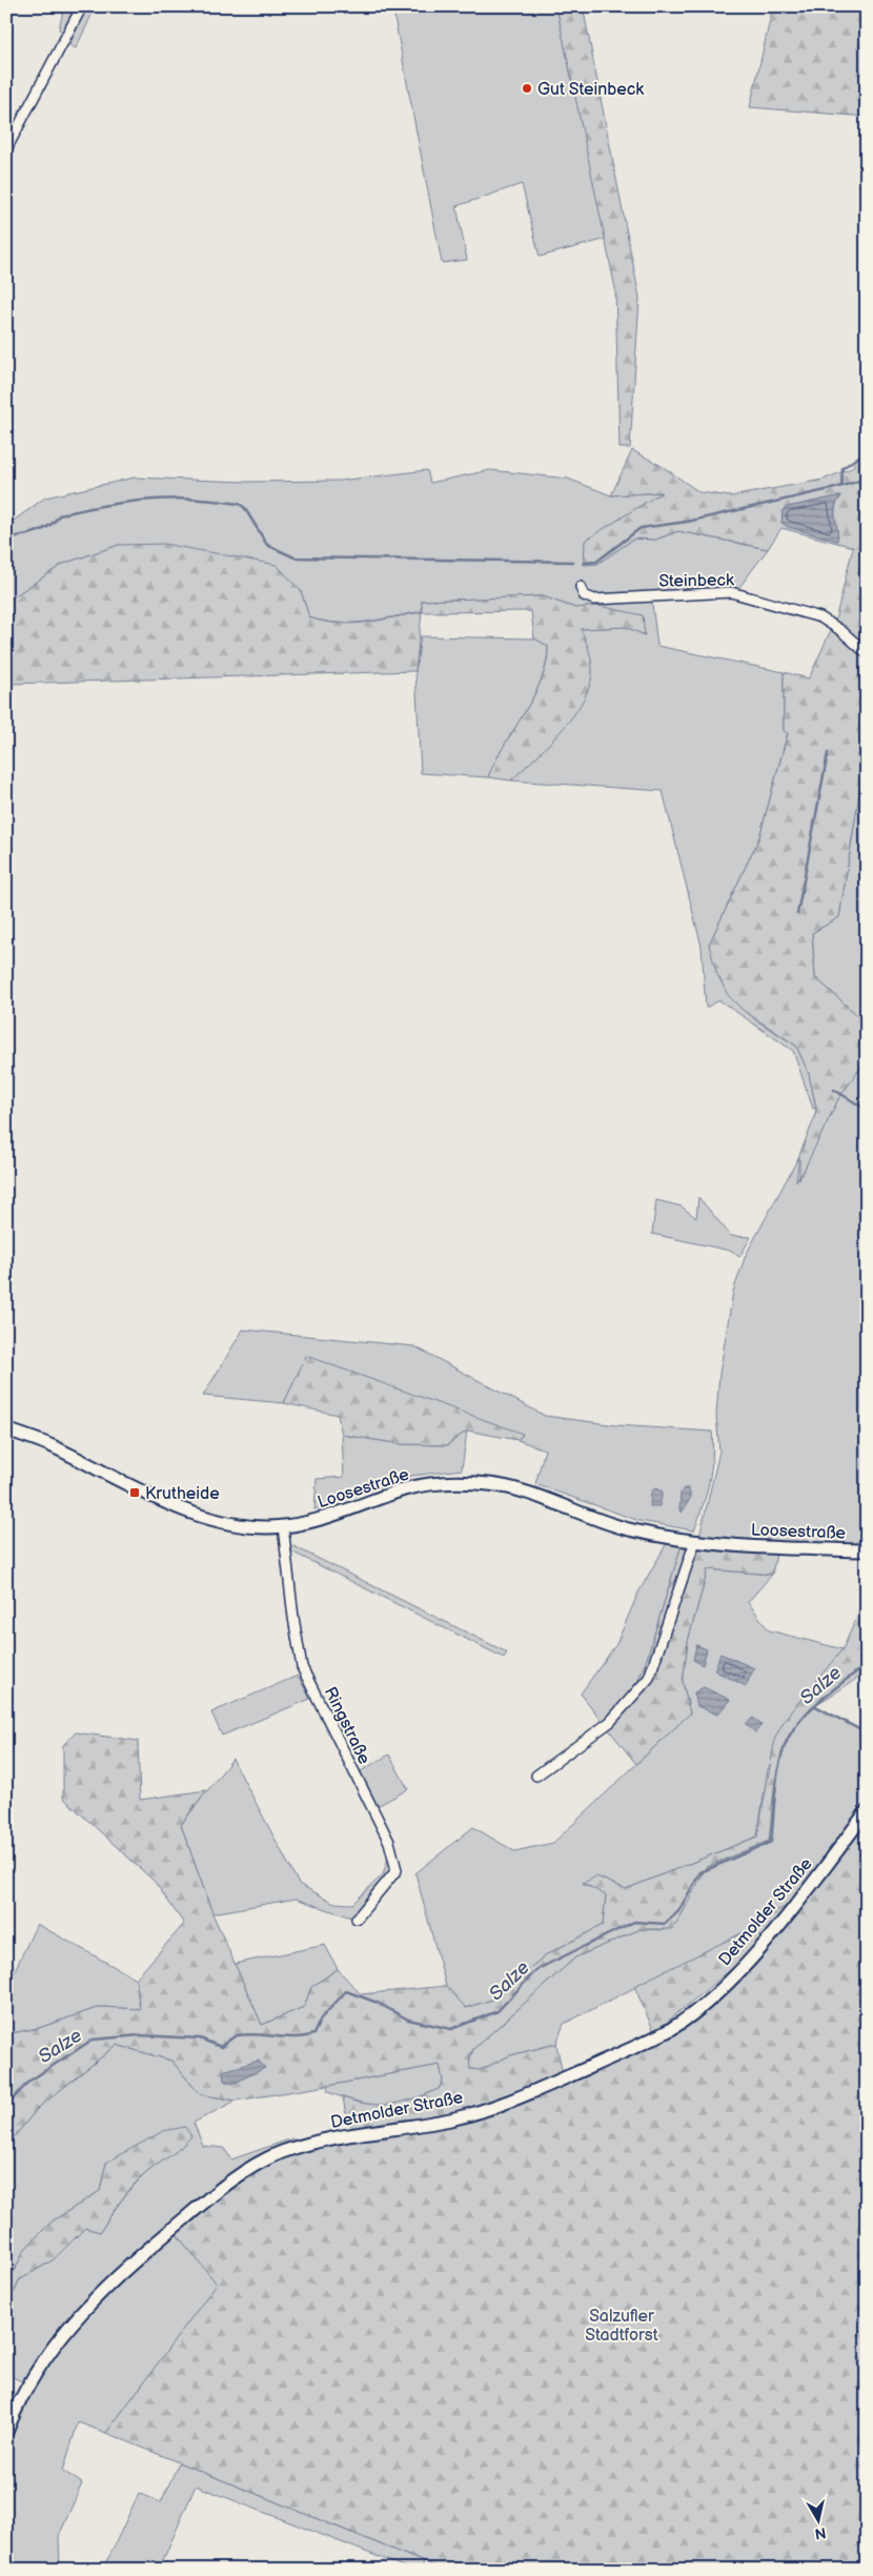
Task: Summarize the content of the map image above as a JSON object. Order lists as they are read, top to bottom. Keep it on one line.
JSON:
{"streets":{"main road":["Loosestraße","Detmolder Straße"],"street":["Steinbeck","Ringstraße"]},"crossings":[["Loosestraße","Ringstraße"]],"water":["Salze"],"parks":["Salzufler Stadtforst"],"places":{"other":["Gut Steinbeck"],"transit":["Krutheide"]},"north":"bottom"}
